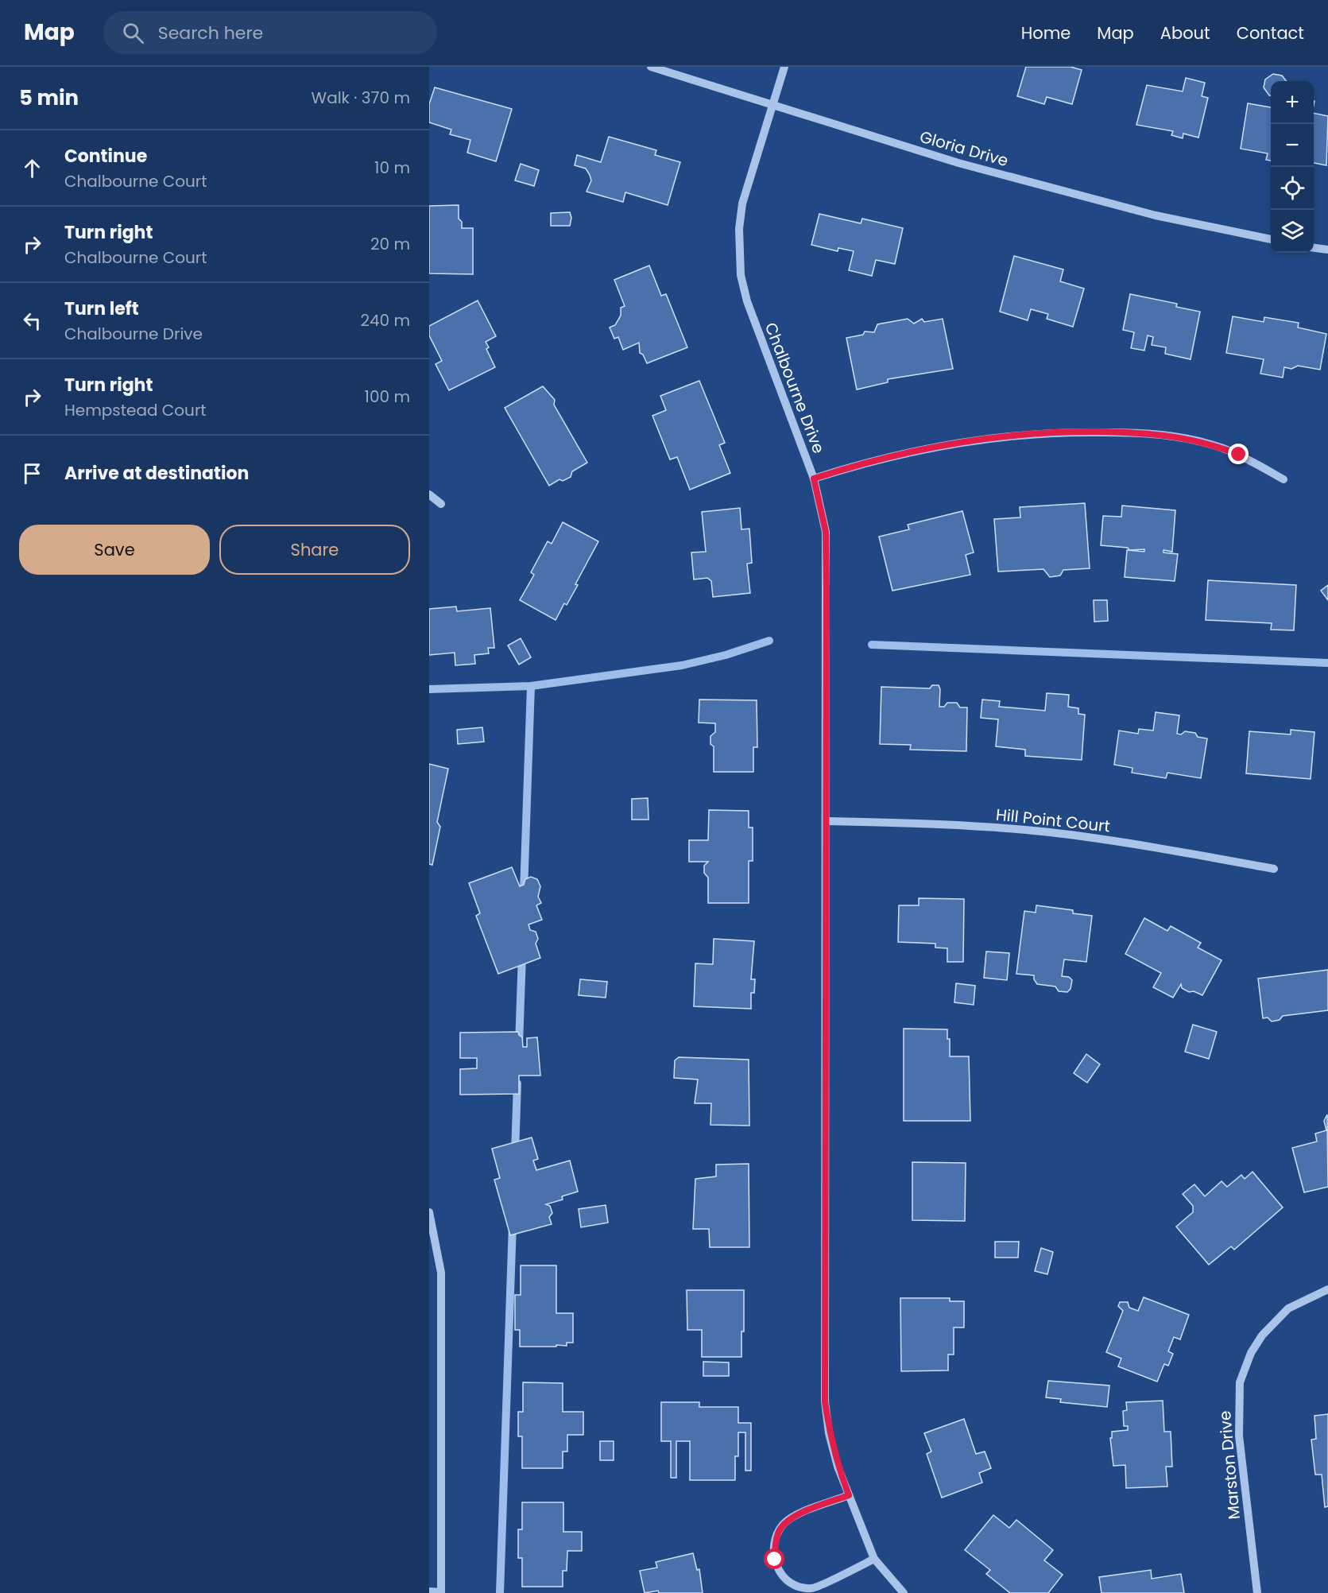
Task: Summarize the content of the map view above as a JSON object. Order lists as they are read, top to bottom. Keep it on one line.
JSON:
{"streets":{"street":["Gloria Drive","Chalbourne Drive","Hill Point Court","Marston Drive"]},"crossings":[["Gloria Drive","Chalbourne Drive"],["Chalbourne Drive","Hill Point Court"]],"page":{"header":"Map","search":"Search here","nav":["Home","Map","About","Contact"],"heading":["5 min","Walk · 370 m"],"map_buttons":["+","−"],"list":[["Continue","Chalbourne Court","10 m"],["Turn right","Chalbourne Court","20 m"],["Turn left","Chalbourne Drive","240 m"],["Turn right","Hempstead Court","100 m"],"Arrive at destination"],"buttons":["Save","Share"]}}
